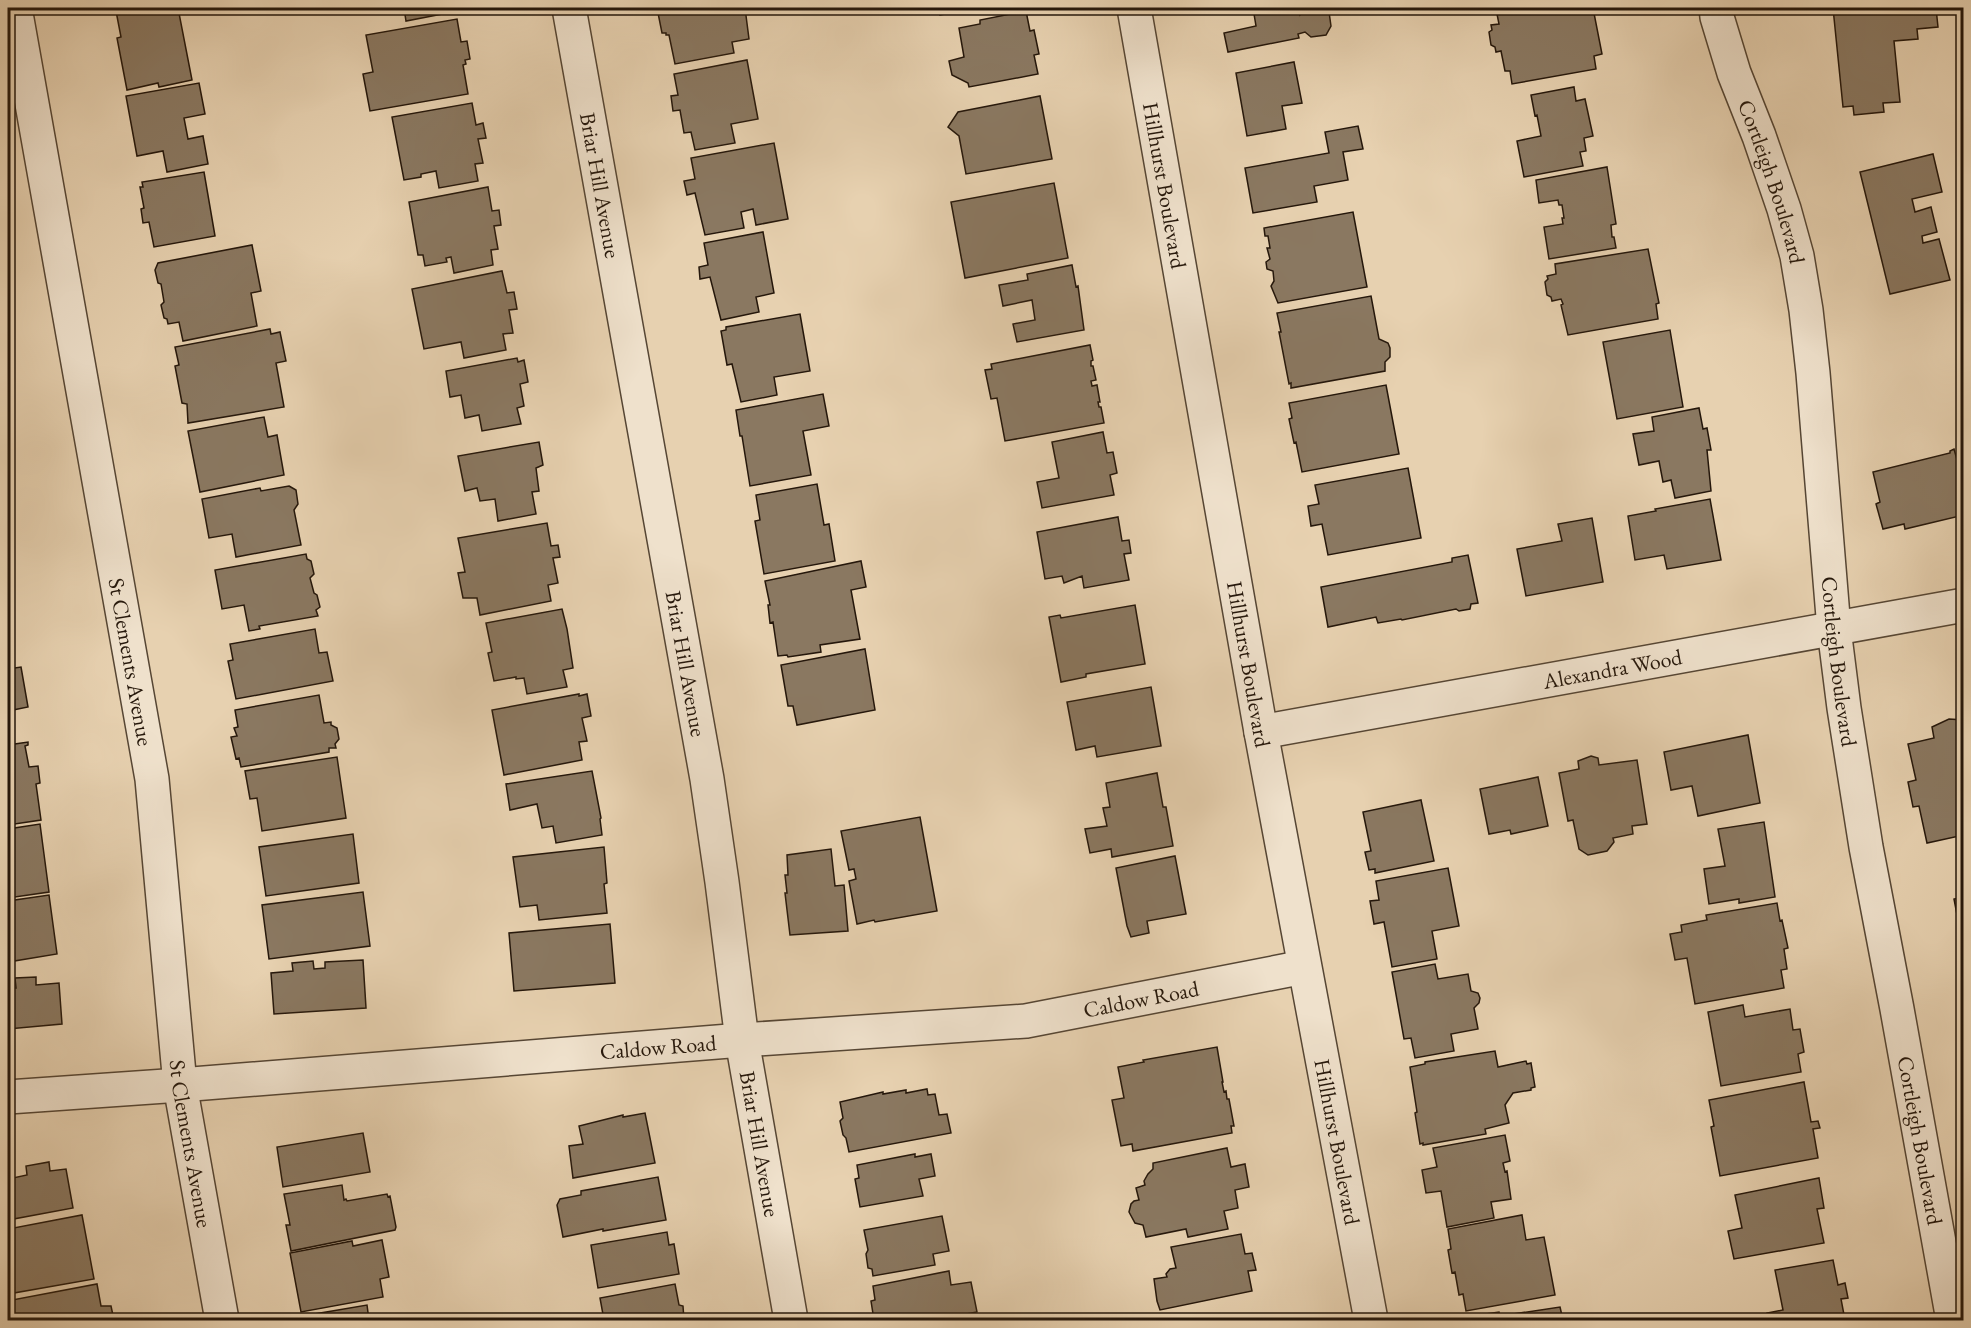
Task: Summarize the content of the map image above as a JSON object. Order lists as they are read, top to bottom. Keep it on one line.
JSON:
{"streets":{"street":["Cortleigh Boulevard","Briar Hill Avenue","Hillhurst Boulevard","St Clements Avenue","Alexandra Wood","Caldow Road"]},"crossings":[["Cortleigh Boulevard","Alexandra Wood"],["Briar Hill Avenue","Caldow Road"],["Hillhurst Boulevard","Alexandra Wood"],["Hillhurst Boulevard","Caldow Road"],["St Clements Avenue","Caldow Road"]]}
